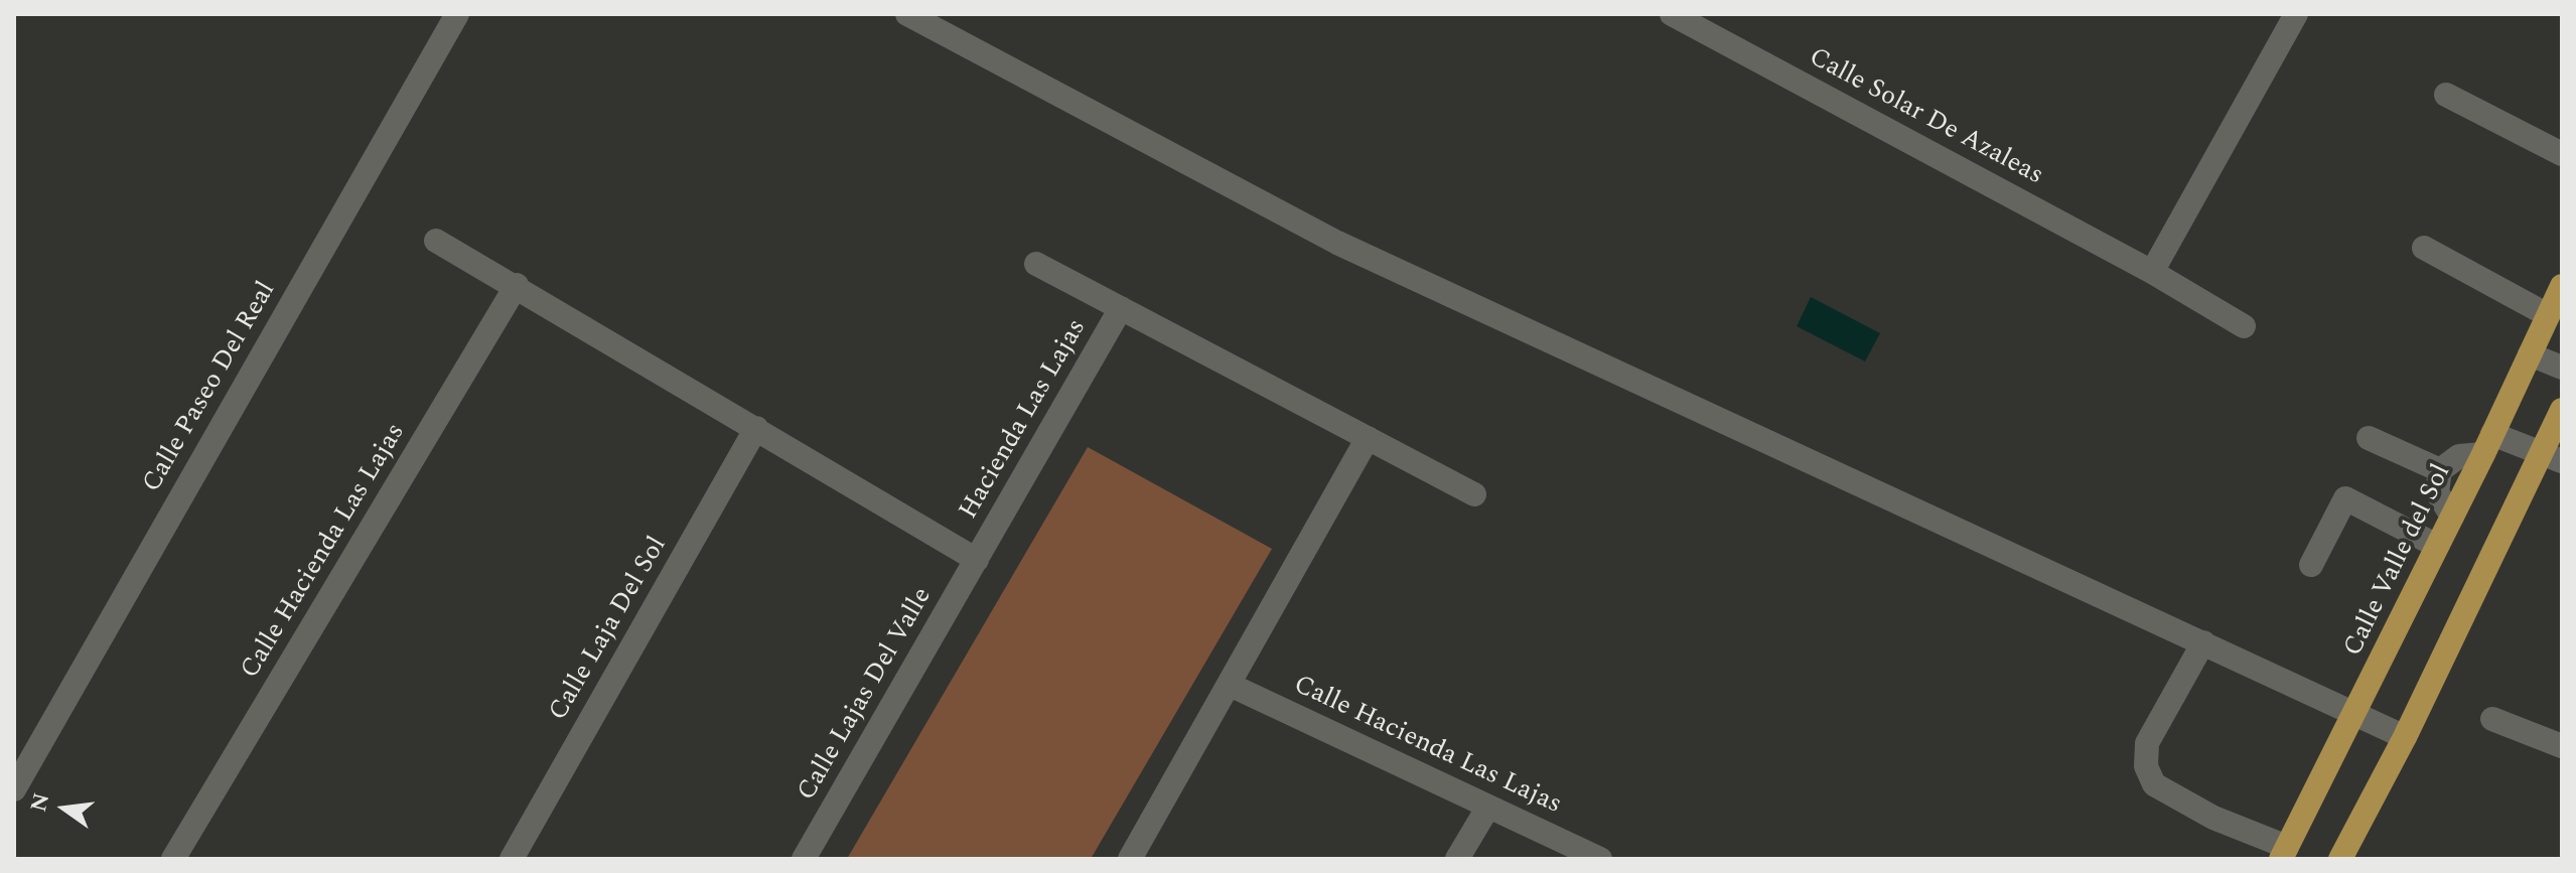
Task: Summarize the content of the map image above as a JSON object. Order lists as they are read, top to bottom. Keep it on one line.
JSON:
{"streets":{"main road":["Calle Valle del Sol"],"street":["Calle Solar De Azaleas","Calle Paseo Del Real","Hacienda Las Lajas","Calle Hacienda Las Lajas","Calle Laja Del Sol","Calle Lajas Del Valle"]},"crossings":[["Hacienda Las Lajas","Calle Lajas Del Valle"]],"north":"left"}
